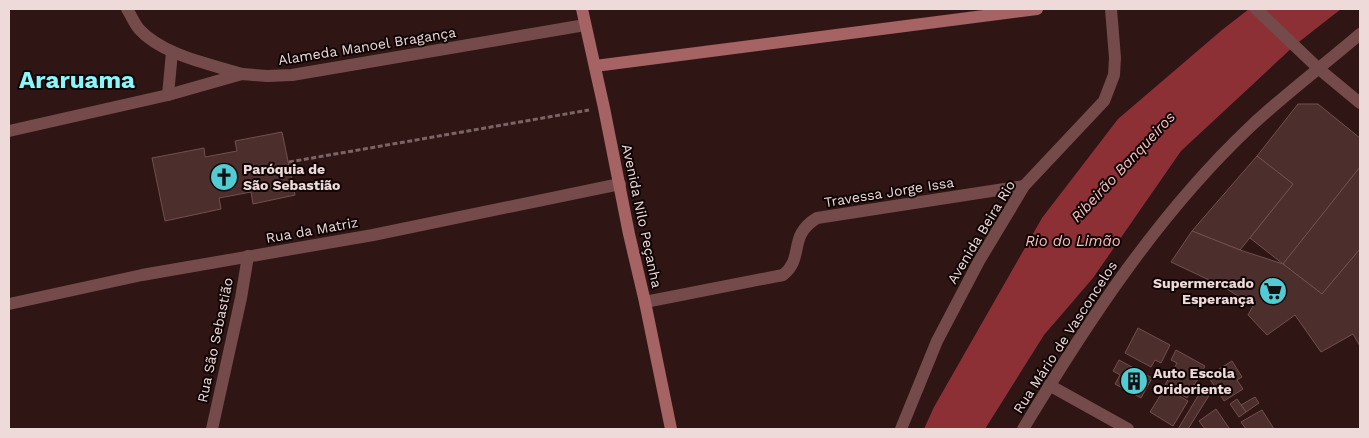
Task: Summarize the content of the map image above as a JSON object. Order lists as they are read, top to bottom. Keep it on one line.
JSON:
{"streets":{"main road":["Avenida Nilo Peçanha"],"street":["Alameda Manoel Bragança","Travessa Jorge Issa","Rua da Matriz","Avenida Beira Rio","Rua Mário de Vasconcelos","Rua São Sebastião"]},"crossings":[["Alameda Manoel Bragança","Avenida Nilo Peçanha"],["Travessa Jorge Issa","Avenida Nilo Peçanha"],["Travessa Jorge Issa","Avenida Beira Rio"],["Avenida Nilo Peçanha","Rua da Matriz"],["Rua da Matriz","Rua São Sebastião"]],"districts":["Araruama"],"water":["Ribeirão Banqueiros","Rio do Limão"],"places":{"church":["Paróquia de São Sebastião"],"supermarket":["Supermercado Esperança"],"building":["Auto Escola Oridoriente"]}}
